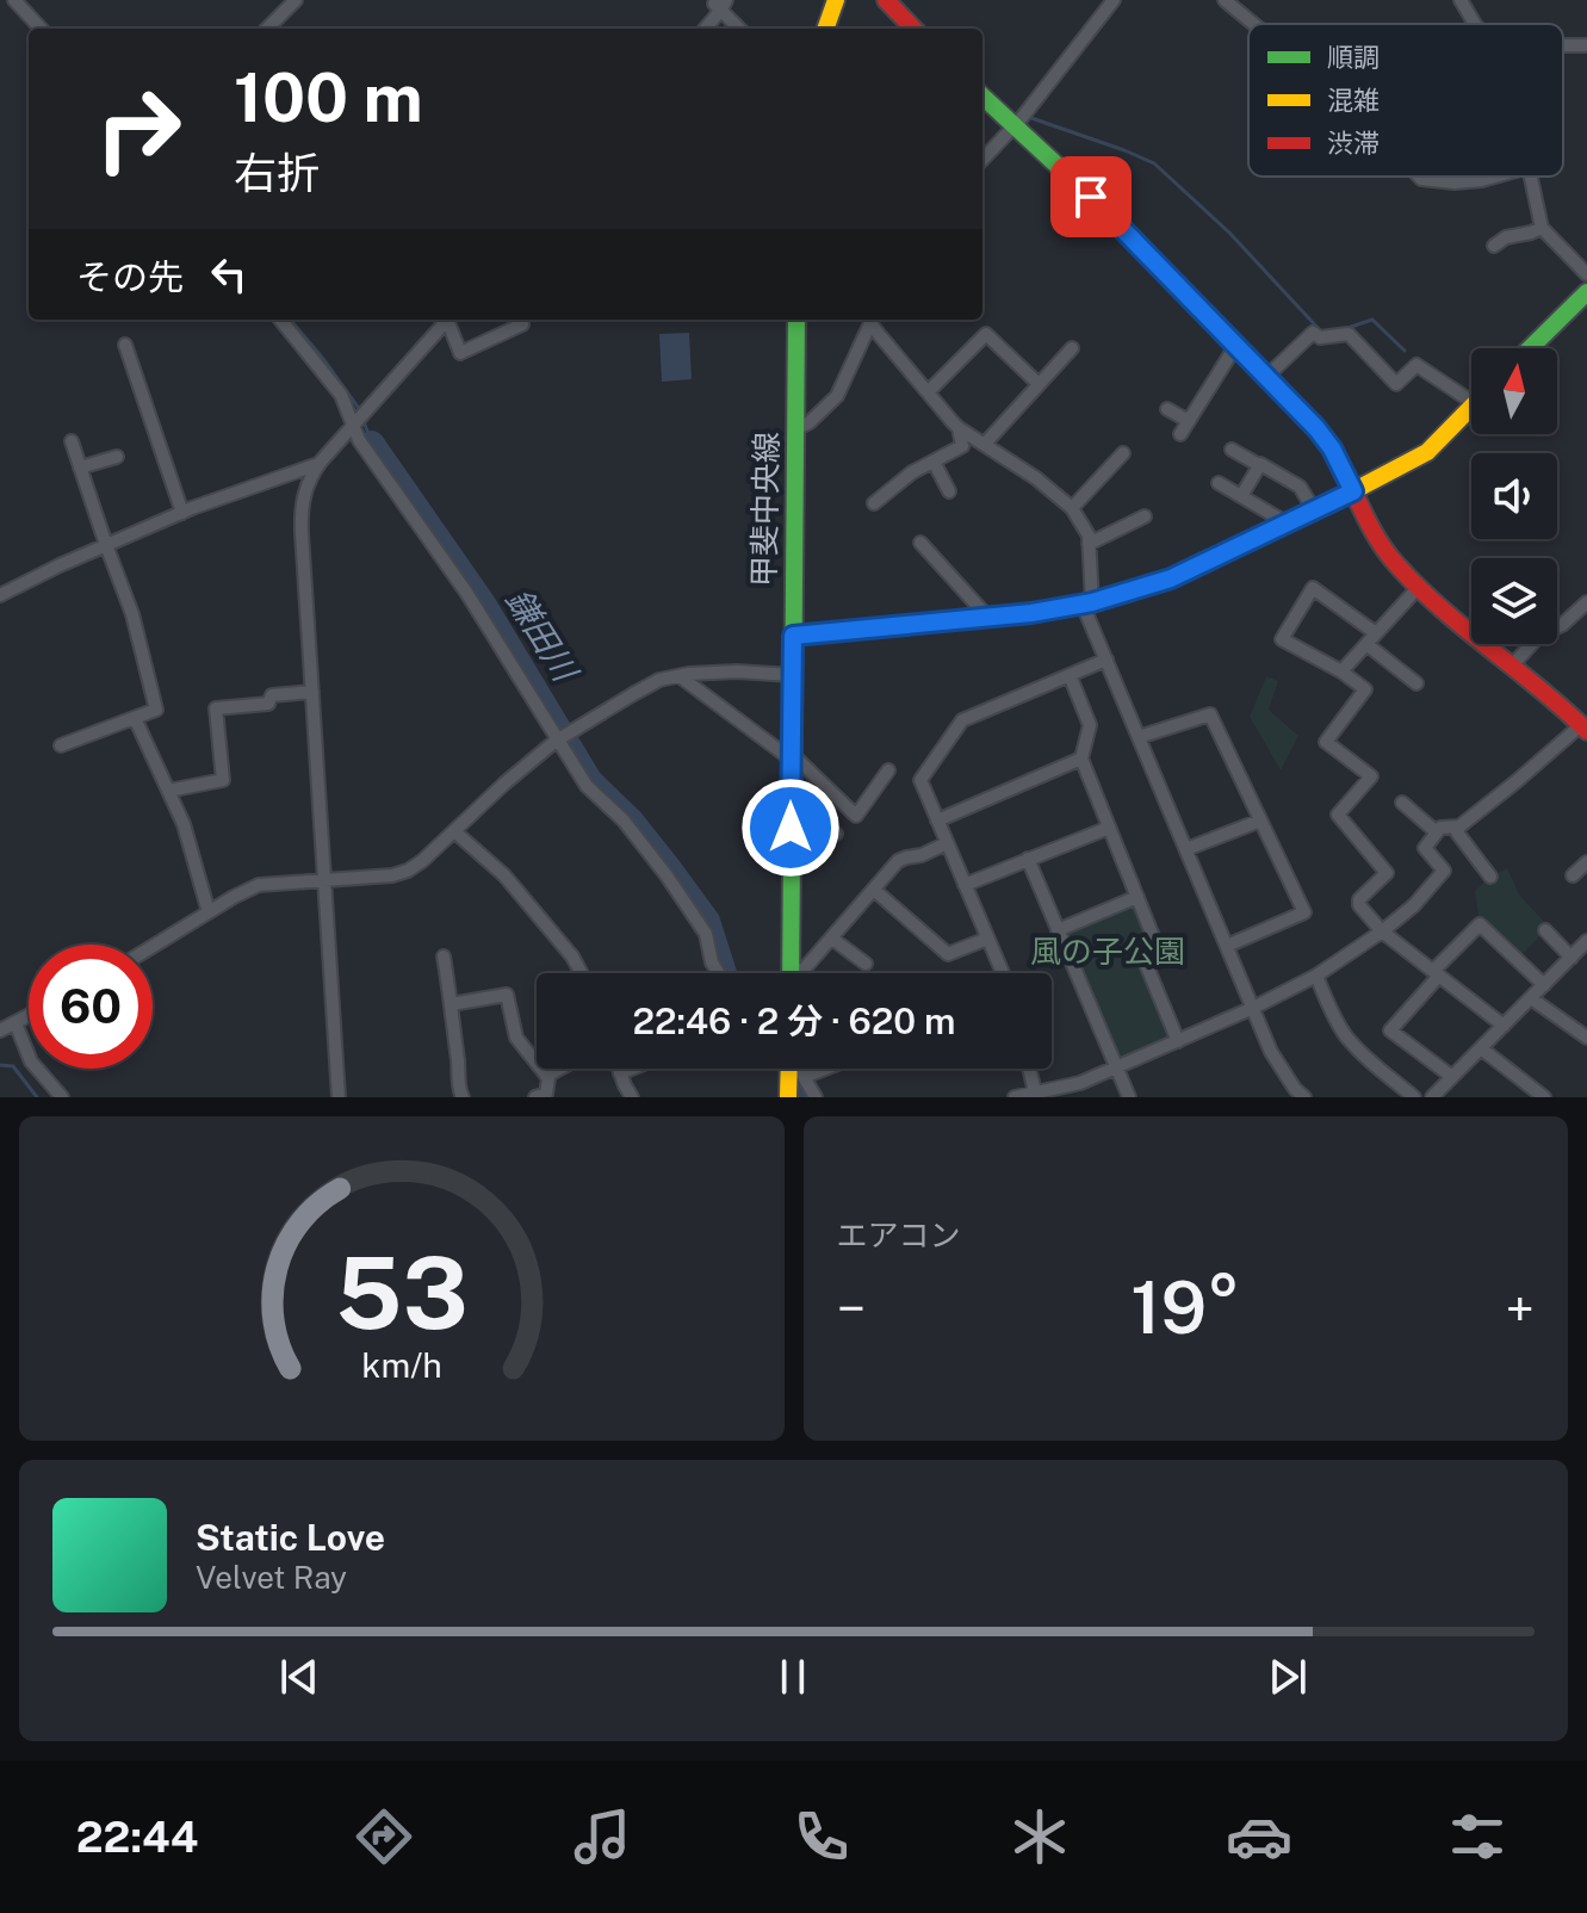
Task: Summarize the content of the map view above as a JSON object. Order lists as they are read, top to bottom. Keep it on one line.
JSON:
{"streets":{"street":["甲斐中央線"]},"water":["鎌田川"],"parks":["風の子公園"],"legend":["順調","混雑","渋滞"],"north":"top","page":{"turn":["100 m","右折"],"then":"その先","limit":"60","trip":"22:46 · 2 分 · 620 m","tile":"エアコン","heat":["−","19°","+"],"song":["Static Love","Velvet Ray"],"tabs":"22:44","gauge":["53","km/h"]}}
